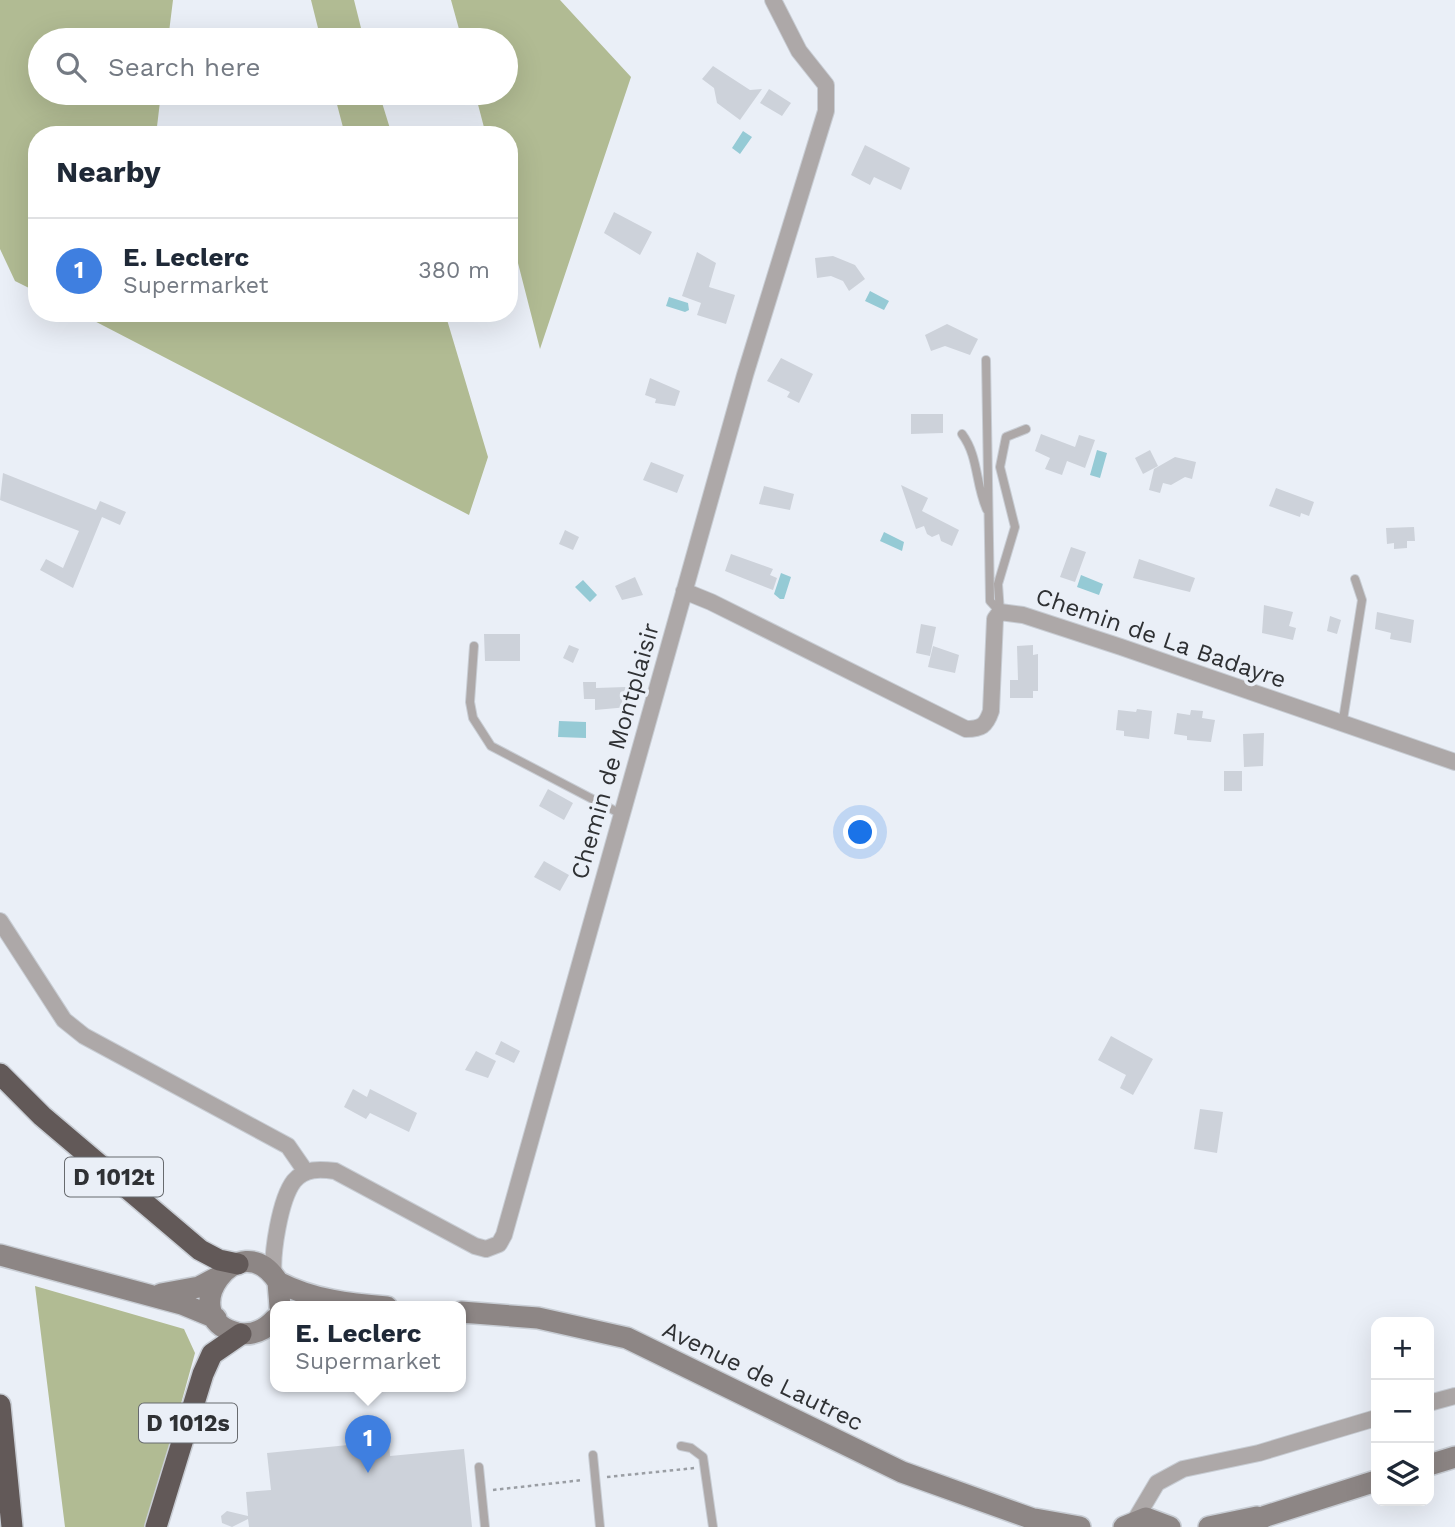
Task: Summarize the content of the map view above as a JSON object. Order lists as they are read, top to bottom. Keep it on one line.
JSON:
{"streets":{"highway":["D 1012t","D 1012s"],"main road":["Avenue de Lautrec"],"street":["Chemin de La Badayre","Chemin de Montplaisir"]},"crossings":[["Chemin de La Badayre","Chemin de Montplaisir"]],"page":{"search":"Search here","heading":"Nearby","list":[{"mark":"1","name":"E. Leclerc","note":"Supermarket","value":"380 m"}],"popup":["E. Leclerc","Supermarket"],"map_buttons":["+","−"],"pins":"1"}}
